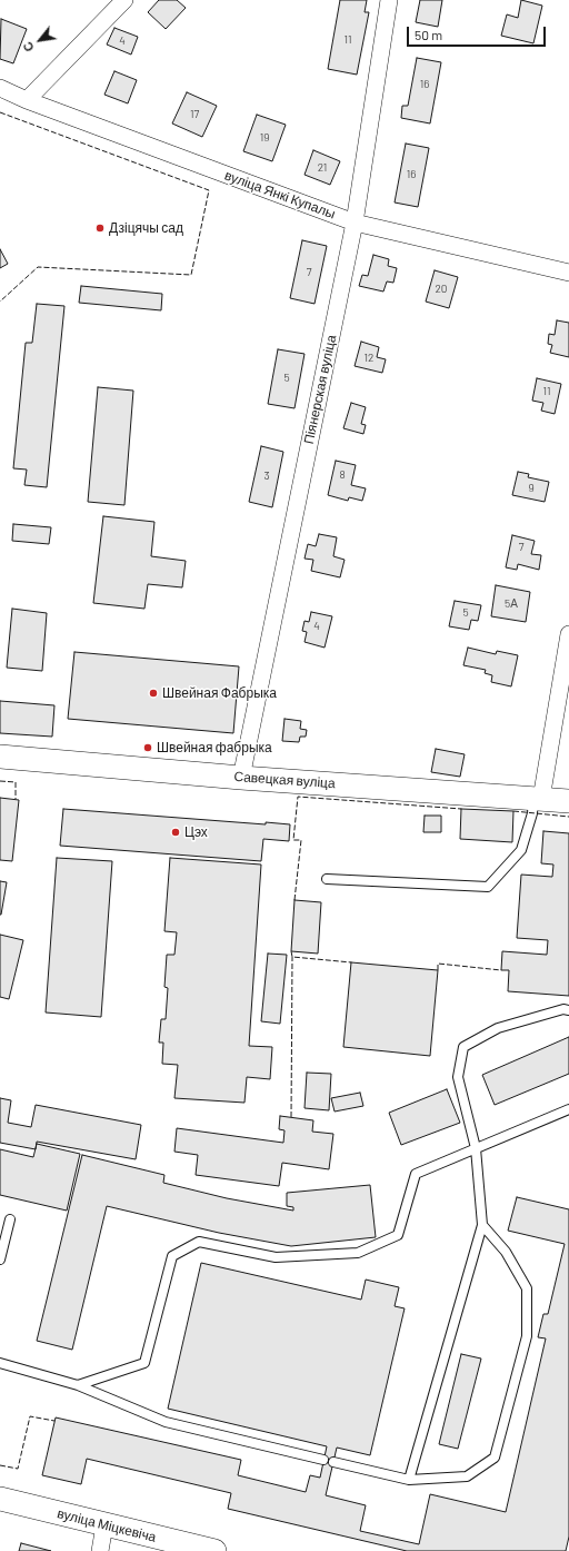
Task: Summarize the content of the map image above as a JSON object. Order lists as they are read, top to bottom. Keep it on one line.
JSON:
{"streets":{"street":["вуліца Янкі Купалы","Піянерская вуліца","Савецкая вуліца","вуліца Міцкевіча"]},"crossings":[["вуліца Янкі Купалы","Піянерская вуліца"],["Піянерская вуліца","Савецкая вуліца"]],"places":["Дзіцячы сад","Швейная Фабрыка","Швейная фабрыка","Цэх"],"house_numbers":["11","4","16","17","19","21","16","7","20","12","5","11","8","3","9","7","5А","5","4"],"scale_bar":"50 m","north":"bottom left"}
